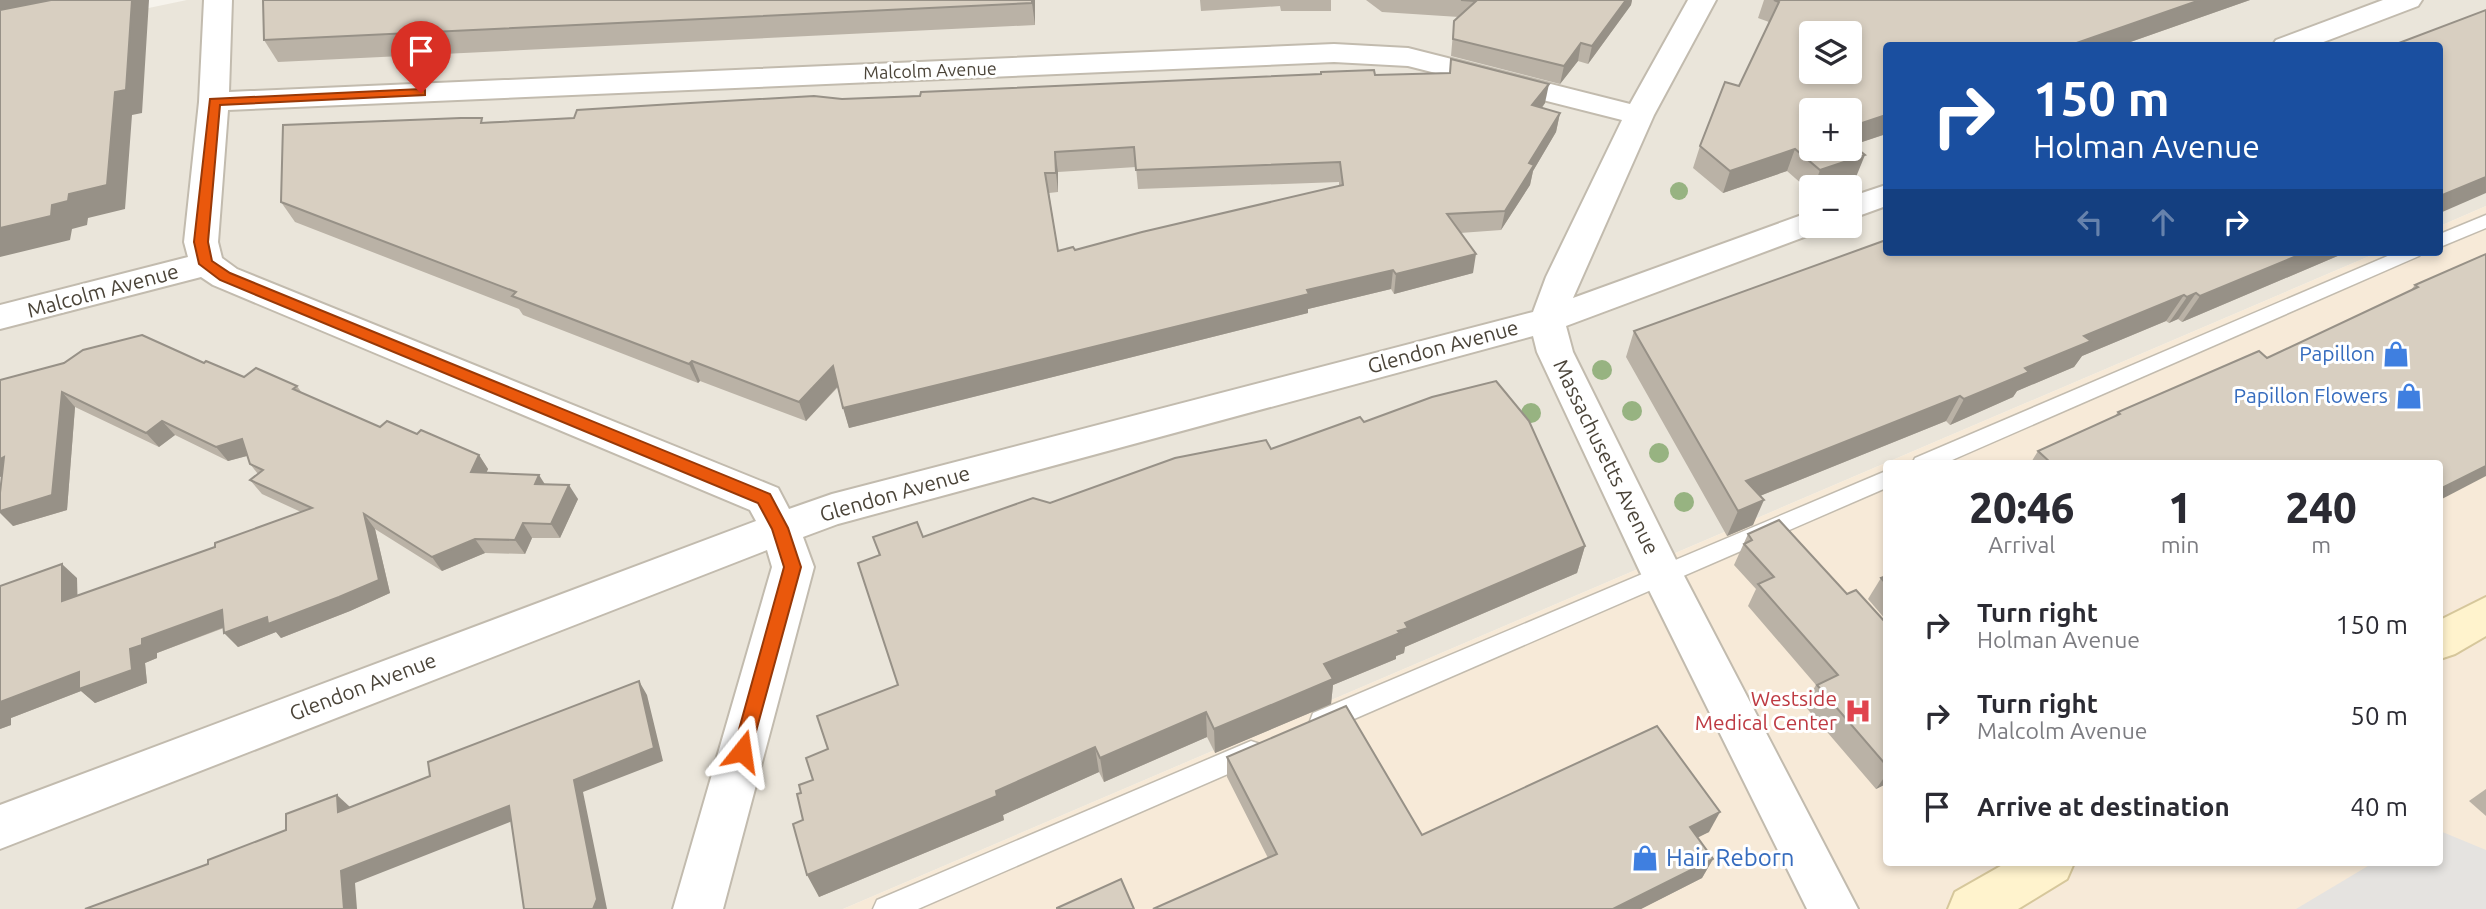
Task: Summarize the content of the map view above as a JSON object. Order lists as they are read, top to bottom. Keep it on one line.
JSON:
{"streets":{"street":["Malcolm Avenue","Glendon Avenue","Massachusetts Avenue"]},"crossings":[["Glendon Avenue","Massachusetts Avenue"]],"places":{"shop":["Papillon","Papillon Flowers","Hair Reborn"],"hospital":["Westside Medical Center"]},"page":{"map_buttons":["+","−"],"turn":["150 m","Holman Avenue"],"eta":["20:46","Arrival","1","min","240","m"],"list":[{"name":"Turn right","note":"Holman Avenue","value":"150 m"},{"name":"Turn right","note":"Malcolm Avenue","value":"50 m"},{"name":"Arrive at destination","value":"40 m"}]}}
